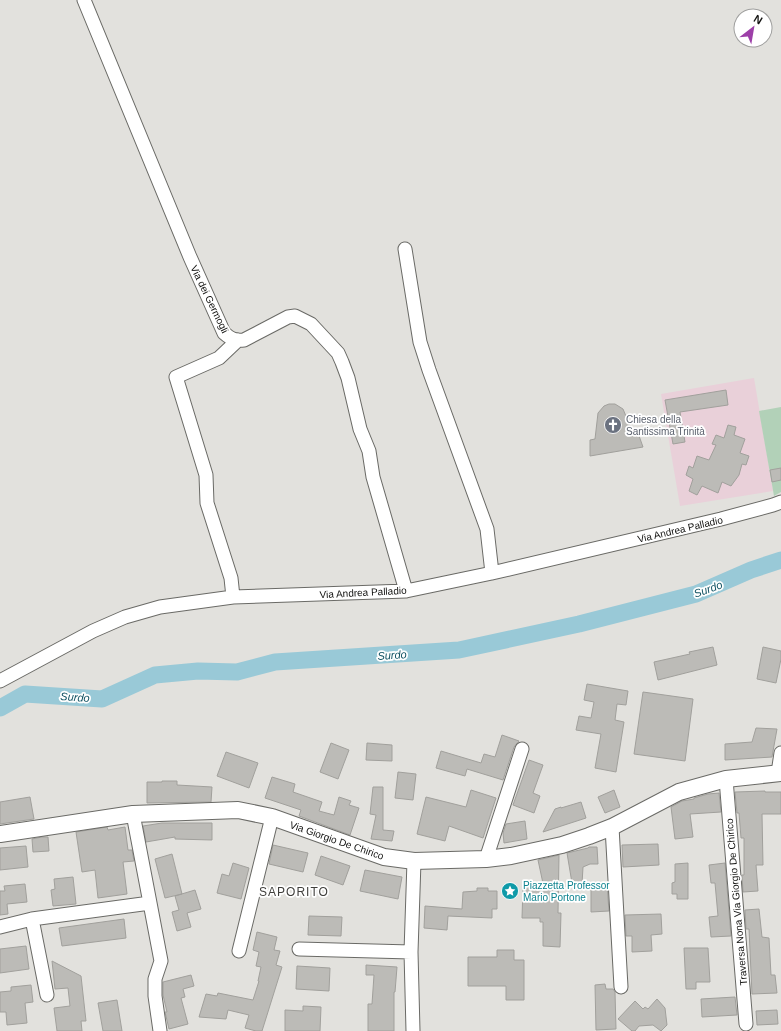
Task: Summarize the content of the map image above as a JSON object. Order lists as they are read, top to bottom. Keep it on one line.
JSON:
{"streets":{"main road":["Via Giorgio De Chirico"],"street":["Via dei Germogli","Via Andrea Palladio","Traversa Nona Via Giorgio De Chirico"]},"crossings":[["Via dei Germogli","Via Andrea Palladio"],["Via Giorgio De Chirico","Traversa Nona Via Giorgio De Chirico"]],"districts":["SAPORITO"],"water":["Surdo"],"places":{"church":["Chiesa della Santissima Trinità"],"place":["Piazzetta Professor Mario Portone"]},"north":"top right"}
